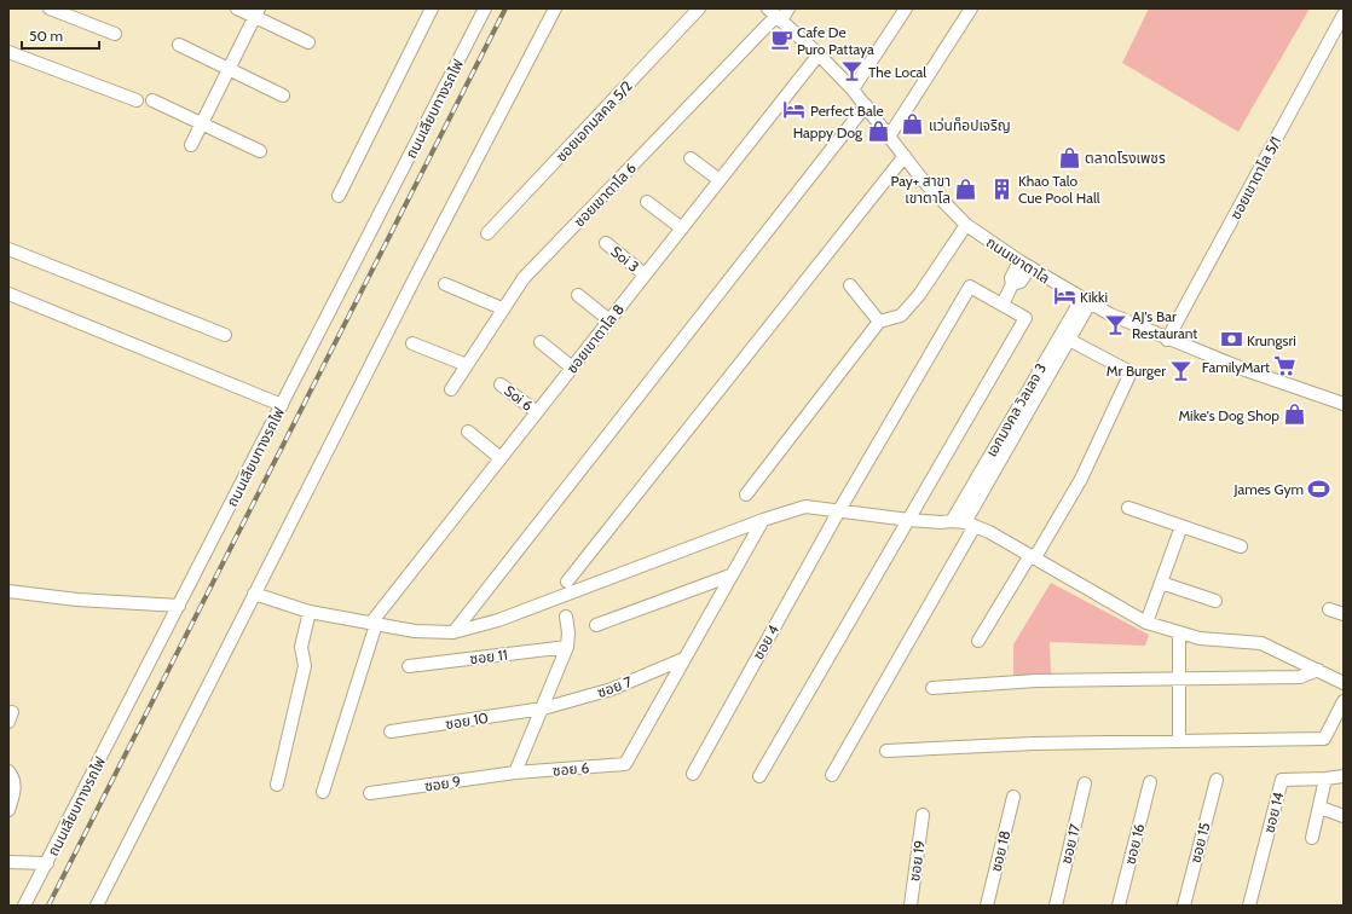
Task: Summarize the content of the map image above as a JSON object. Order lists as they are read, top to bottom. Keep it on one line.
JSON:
{"streets":{"street":["ถนนเลียบทางรถไฟ","ซอยเอกมลคล 5/2","ซอยเขาตาโล 5/1","ซอยเขาตาโล 6","Soi 3","ถนนเขาตาโล","ซอยเขาตาโล 8","Soi 6","เอกมงคล วิลเลจ 3","ซอย 4","ซอย 11","ซอย 7","ซอย 10","ซอย 6","ซอย 9","ซอย 14","ซอย 15","ซอย 17","ซอย 16","ซอย 18","ซอย 19"]},"crossings":[["ซอยเขาตาโล 5/1","ถนนเขาตาโล"],["ซอยเขาตาโล 6","ถนนเขาตาโล"],["Soi 3","ซอยเขาตาโล 8"],["ถนนเขาตาโล","ซอยเขาตาโล 8"],["ถนนเขาตาโล","เอกมงคล วิลเลจ 3"],["ซอยเขาตาโล 8","Soi 6"],["ซอย 7","ซอย 10"],["ซอย 7","ซอย 6"],["ซอย 6","ซอย 9"]],"places":{"cafe":["Cafe De Puro Pattaya"],"bar":["The Local","AJ's Bar Restaurant","Mr Burger"],"hotel":["Perfect Bale","Kikki"],"shop":["แว่นท็อปเจริญ","Happy Dog","ตลาดโรงเพชร","Pay+ สาขา เขาตาโล","Mike's Dog Shop"],"building":["Khao Talo Cue Pool Hall"],"bank":["Krungsri"],"supermarket":["FamilyMart"],"sports":["James Gym"]},"scale_bar":"50 m"}
